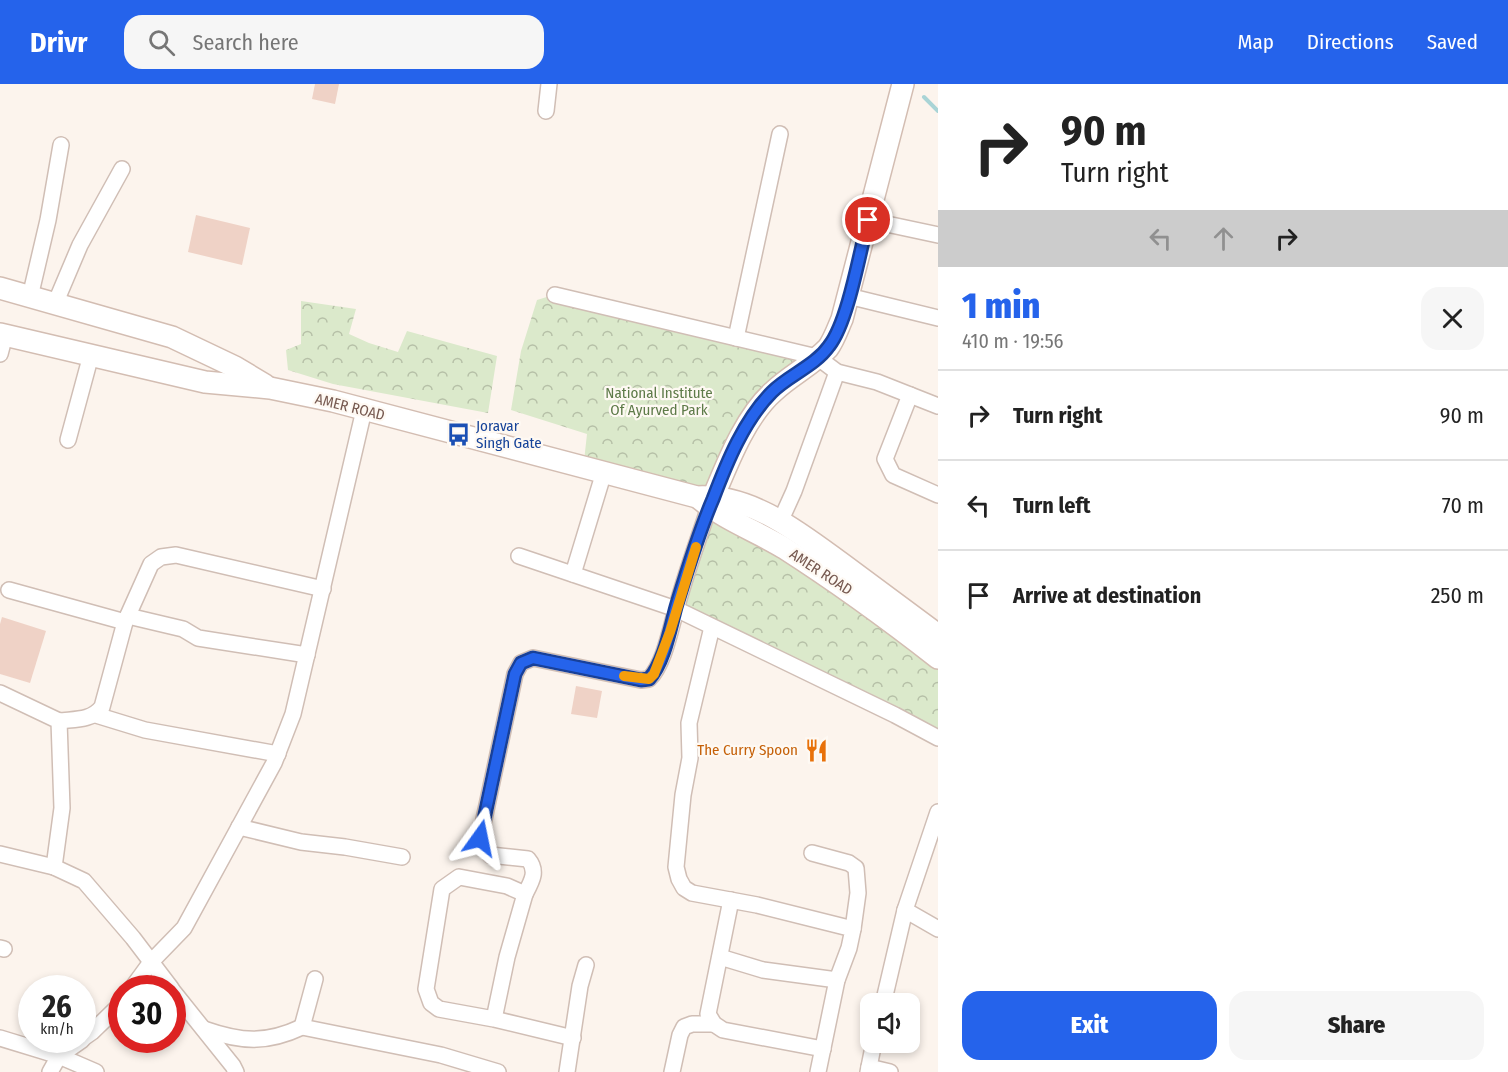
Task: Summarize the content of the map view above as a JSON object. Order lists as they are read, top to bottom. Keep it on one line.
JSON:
{"streets":{"main road":["AMER ROAD"]},"parks":["National Institute Of Ayurved Park"],"places":{"bus stop":["Joravar Singh Gate"],"restaurant":["The Curry Spoon"]},"page":{"header":"Drivr","search":"Search here","nav":["Map","Directions","Saved"],"turn":["90 m","Turn right"],"heading":["1 min","410 m · 19:56"],"list":[{"name":"Turn right","value":"90 m"},{"name":"Turn left","value":"70 m"},{"name":"Arrive at destination","value":"250 m"}],"speed":"26 km/h","limit":"30","buttons":["Exit","Share"]}}
